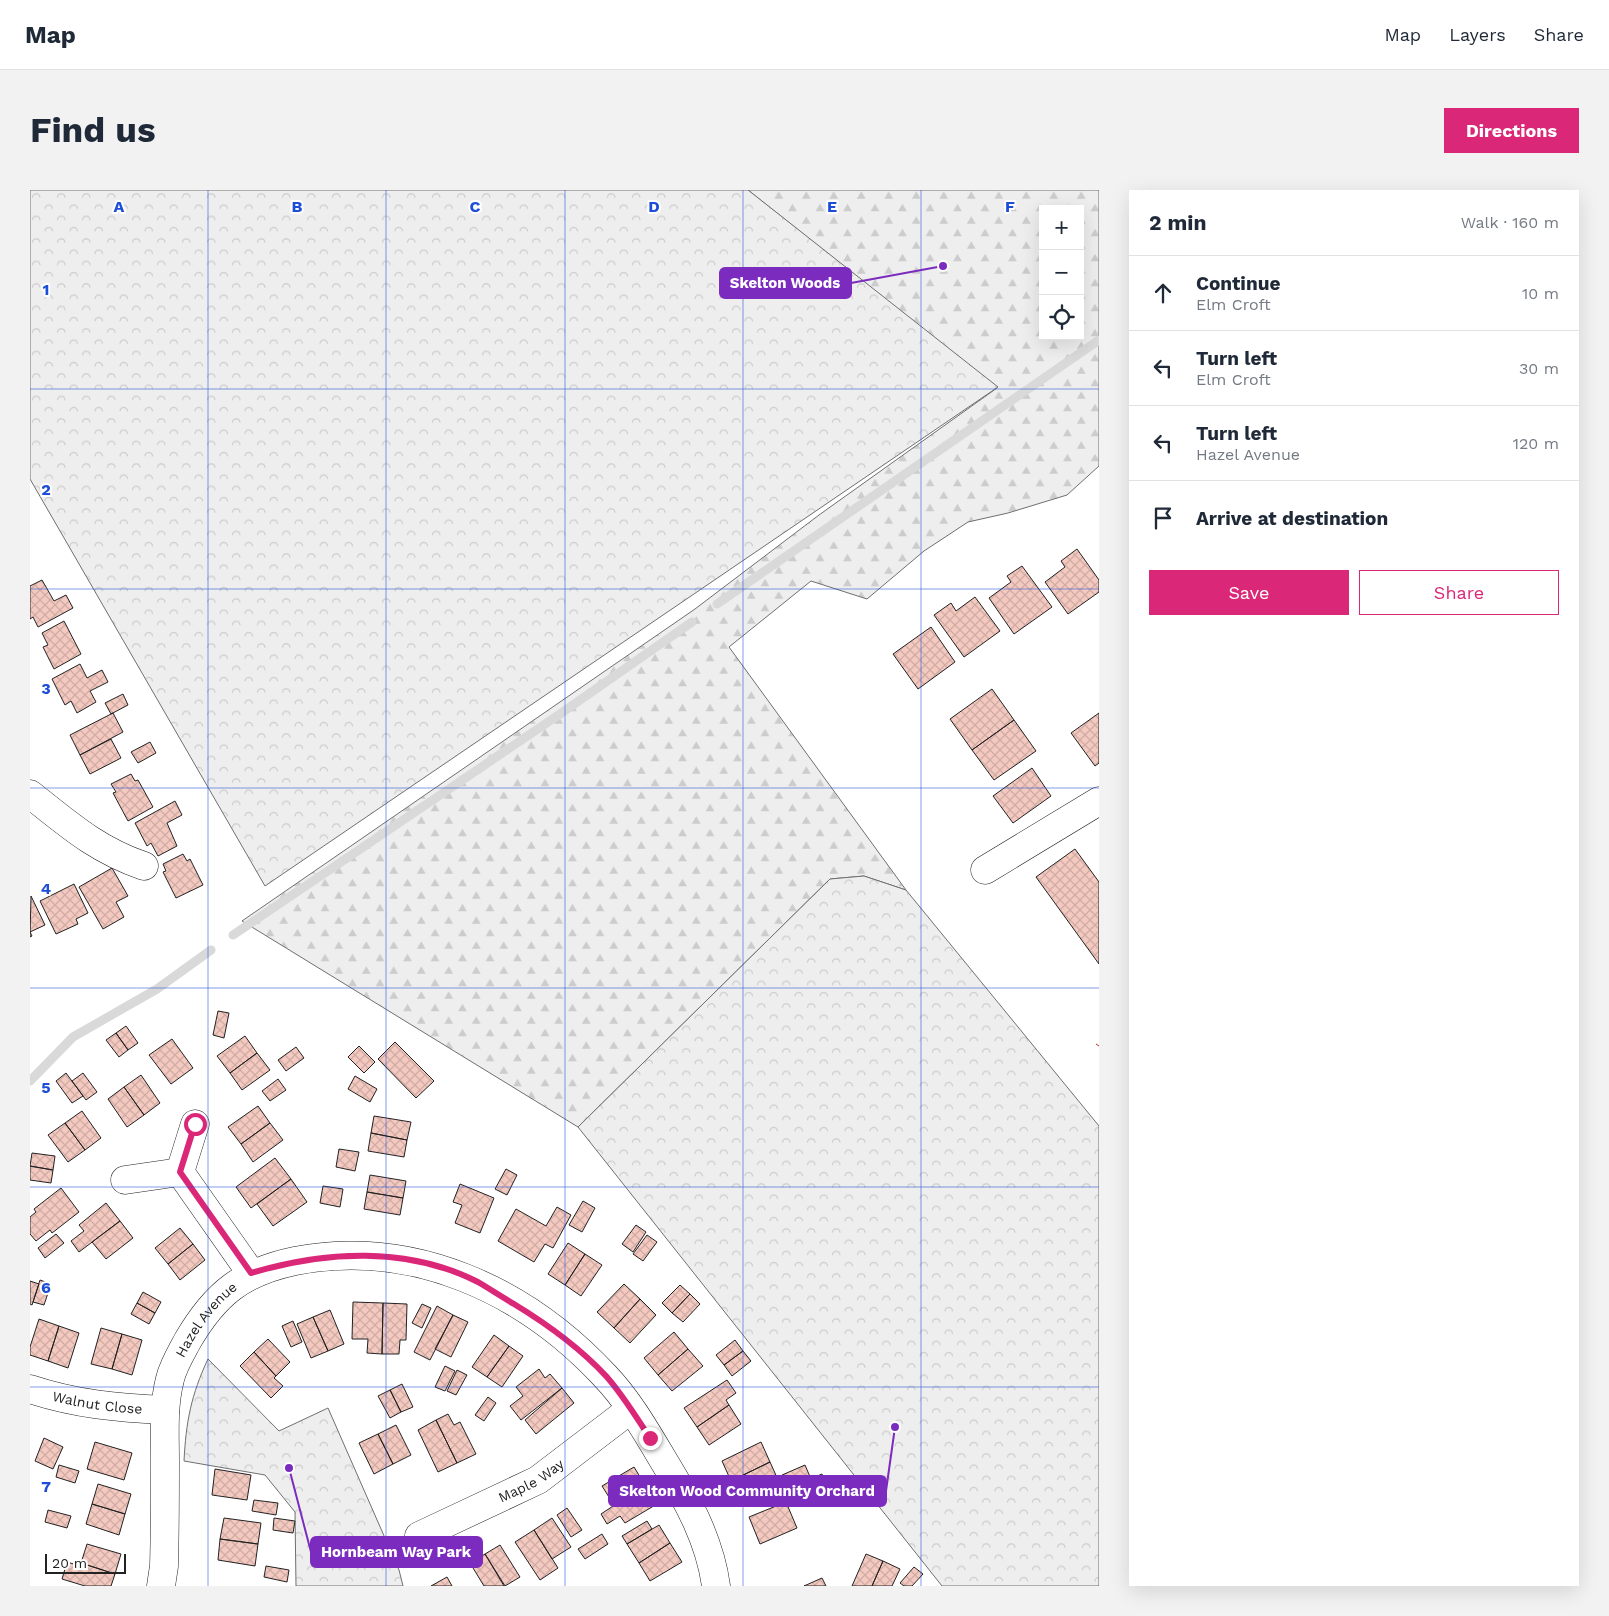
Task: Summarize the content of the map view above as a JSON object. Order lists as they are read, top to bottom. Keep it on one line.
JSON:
{"streets":{"street":["Hazel Avenue","Walnut Close","Maple Way"]},"crossings":[["Hazel Avenue","Walnut Close"],["Hazel Avenue","Maple Way"]],"places":["Skelton Woods","Skelton Wood Community Orchard","Hornbeam Way Park"],"scale_bar":"20 m","page":{"header":"Map","nav":["Map","Layers","Share"],"buttons":["Directions",["Save","Share"]],"title":"Find us","heading":["2 min","Walk · 160 m"],"map_buttons":["+","−"],"list":[["Continue","Elm Croft","10 m"],["Turn left","Elm Croft","30 m"],["Turn left","Hazel Avenue","120 m"],"Arrive at destination"],"scale":"20 m"},"grid":{"columns":["A","B","C","D","E","F"],"rows":["1","2","3","4","5","6","7"]}}
